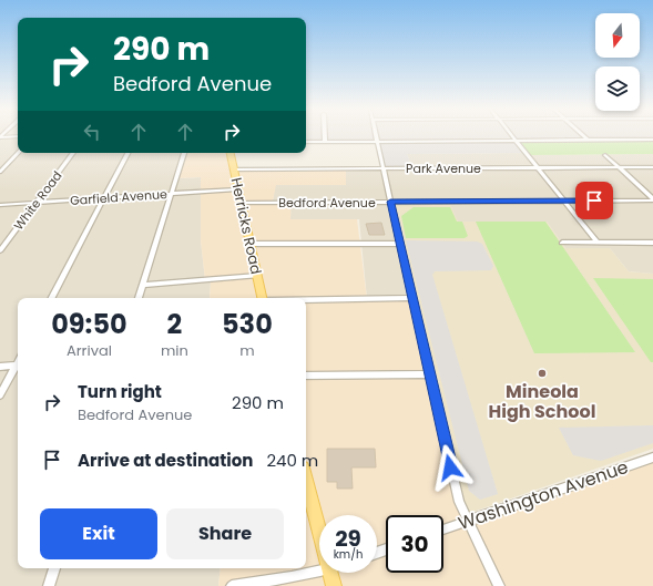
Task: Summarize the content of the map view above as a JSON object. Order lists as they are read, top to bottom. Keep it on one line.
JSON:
{"streets":{"main road":["Herricks Road"],"street":["Park Avenue","Garfield Avenue","White Road","Bedford Avenue","Washington Avenue"]},"crossings":[["Park Avenue","Herricks Road"],["Garfield Avenue","White Road"],["Garfield Avenue","Herricks Road"],["Bedford Avenue","Herricks Road"]],"places":["Mineola High School"],"north":"bottom","page":{"turn":["290 m","Bedford Avenue"],"eta":["09:50","Arrival","2","min","530","m"],"list":[{"name":"Turn right","note":"Bedford Avenue","value":"290 m"},{"name":"Arrive at destination","value":"240 m"}],"buttons":["Exit","Share"],"speed":"29 km/h","limit":"30"}}
